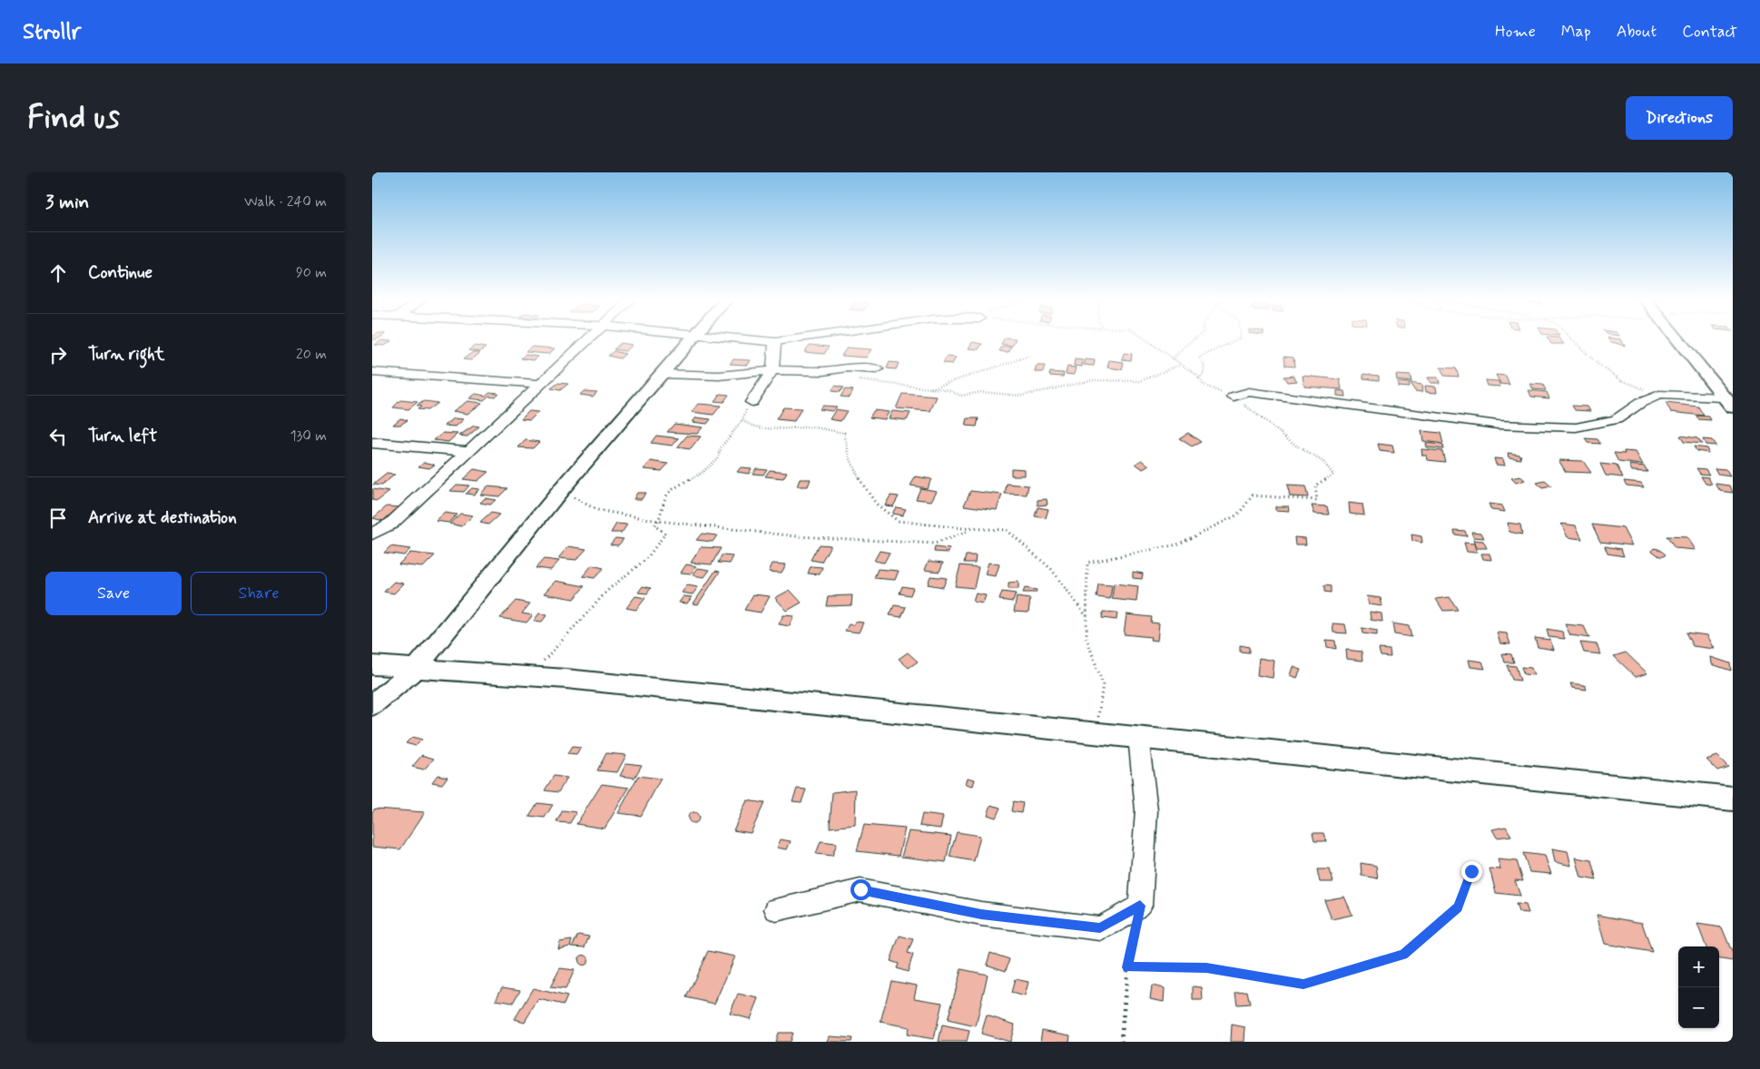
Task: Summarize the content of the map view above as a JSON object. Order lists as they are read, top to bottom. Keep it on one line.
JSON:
{"page":{"header":"Strollr","nav":["Home","Map","About","Contact"],"buttons":["Directions",["Save","Share"]],"title":"Find us","heading":["3 min","Walk · 240 m"],"list":[["Continue","90 m"],["Turn right","20 m"],["Turn left","130 m"],"Arrive at destination"],"map_buttons":["+","−"]}}
